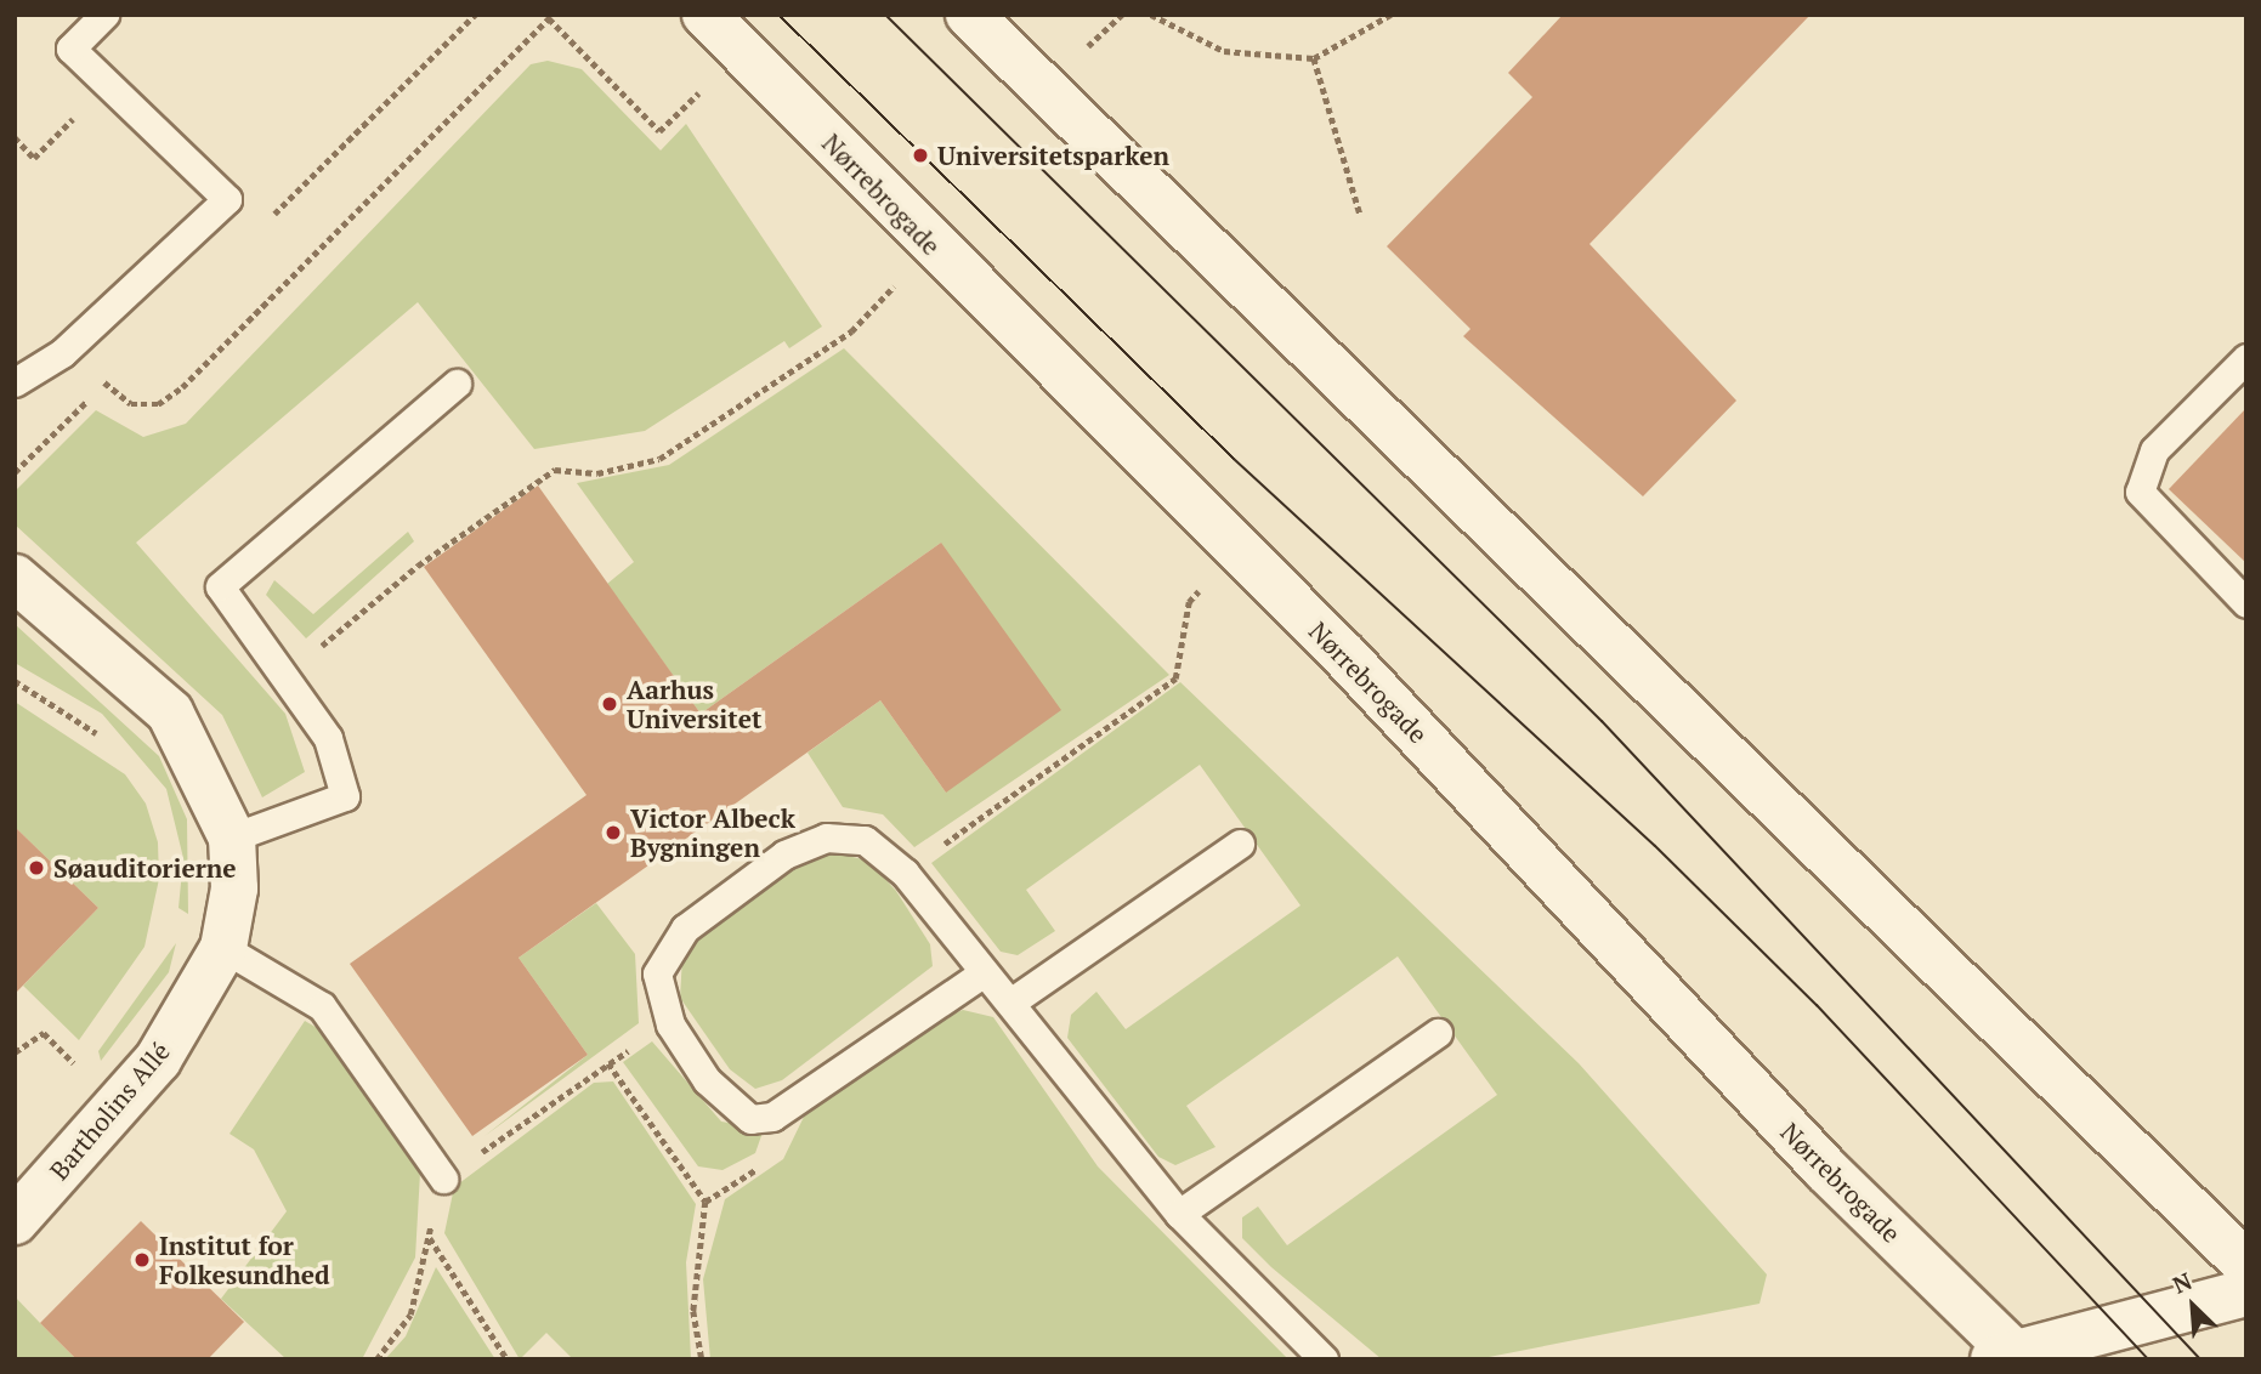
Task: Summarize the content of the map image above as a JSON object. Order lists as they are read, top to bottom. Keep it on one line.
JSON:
{"streets":{"main road":["Nørrebrogade","Bartholins Allé"]},"places":["Universitetsparken","Aarhus Universitet","Victor Albeck Bygningen","Søauditorierne","Institut for Folkesundhed"],"north":"top left"}
